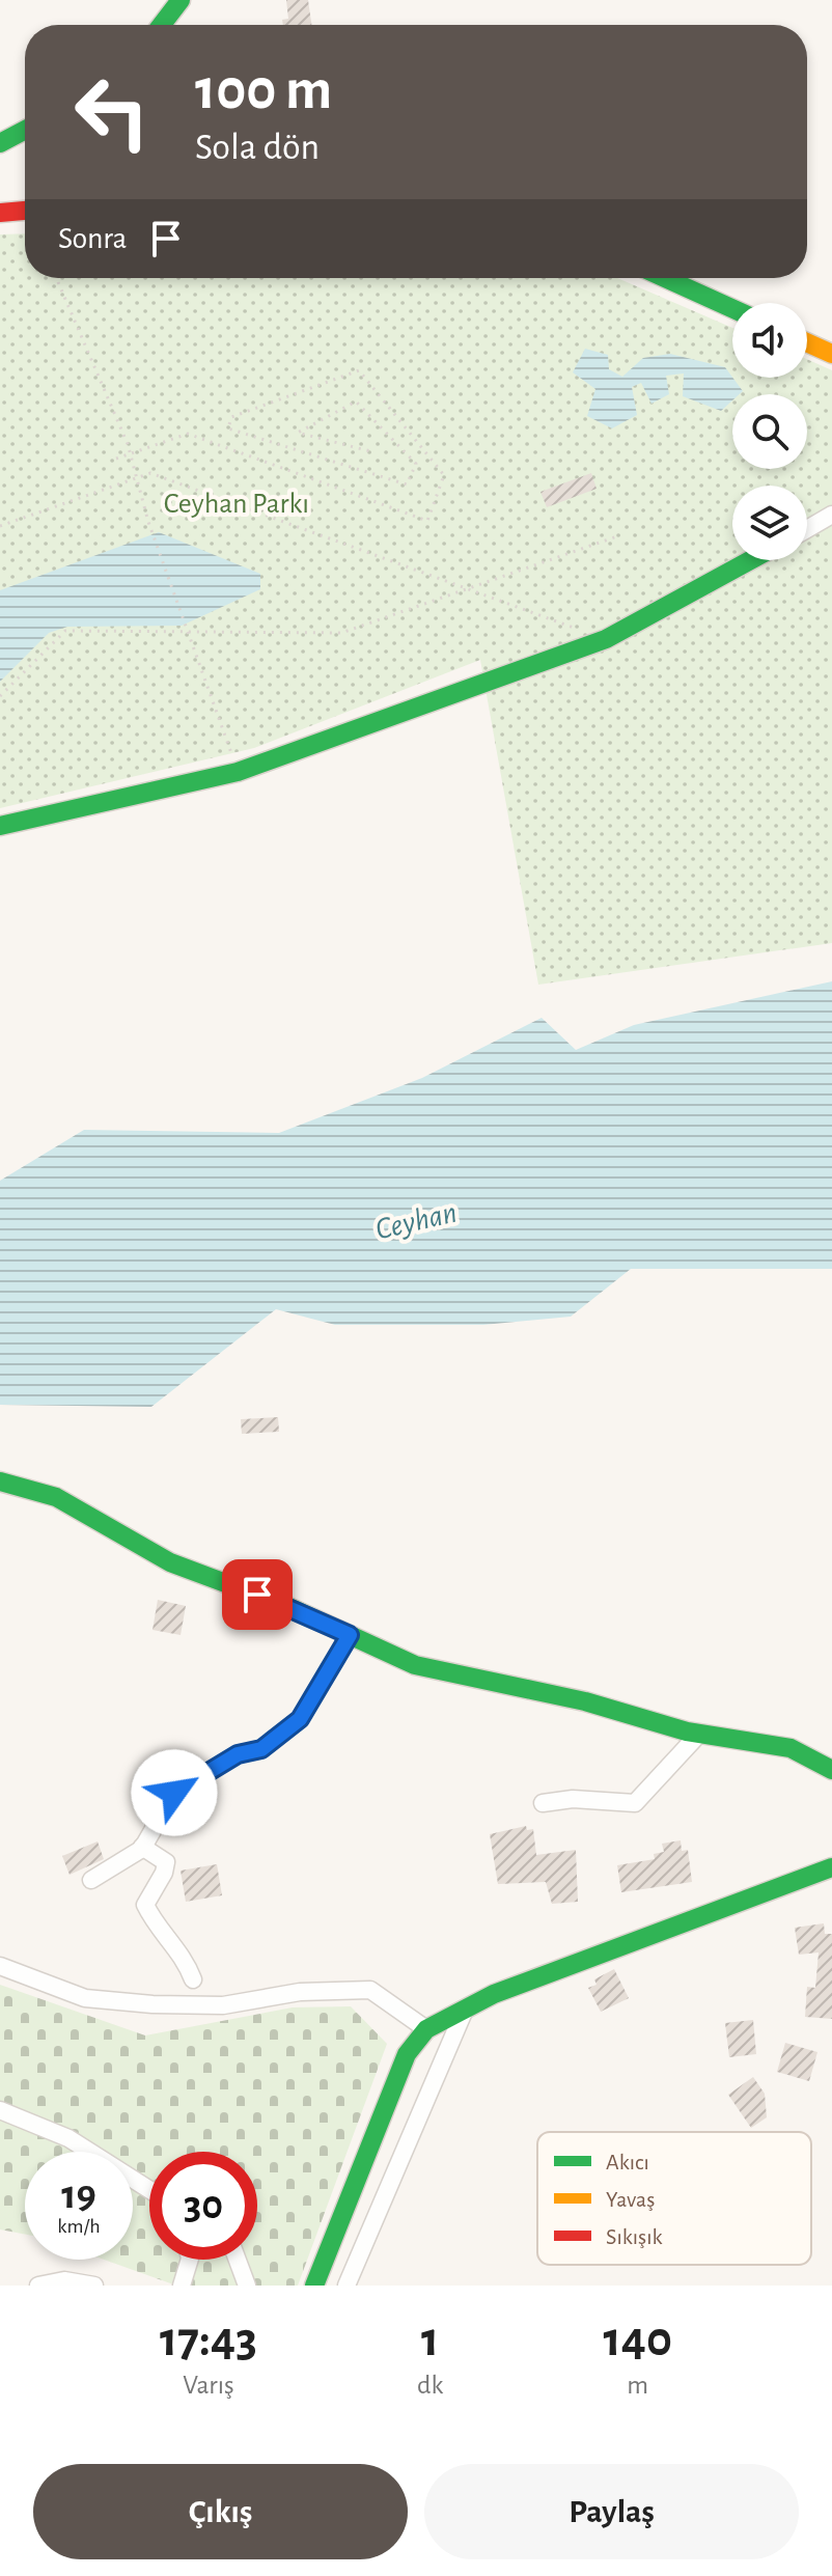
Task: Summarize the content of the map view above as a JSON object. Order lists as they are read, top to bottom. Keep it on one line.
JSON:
{"water":["Ceyhan"],"parks":["Ceyhan Parkı"],"legend":["Akıcı","Yavaş","Sıkışık"],"page":{"turn":["100 m","Sola dön"],"then":"Sonra","speed":"19 km/h","limit":"30","eta":["17:43","Varış","1","dk","140","m"],"buttons":["Çıkış","Paylaş"]}}
